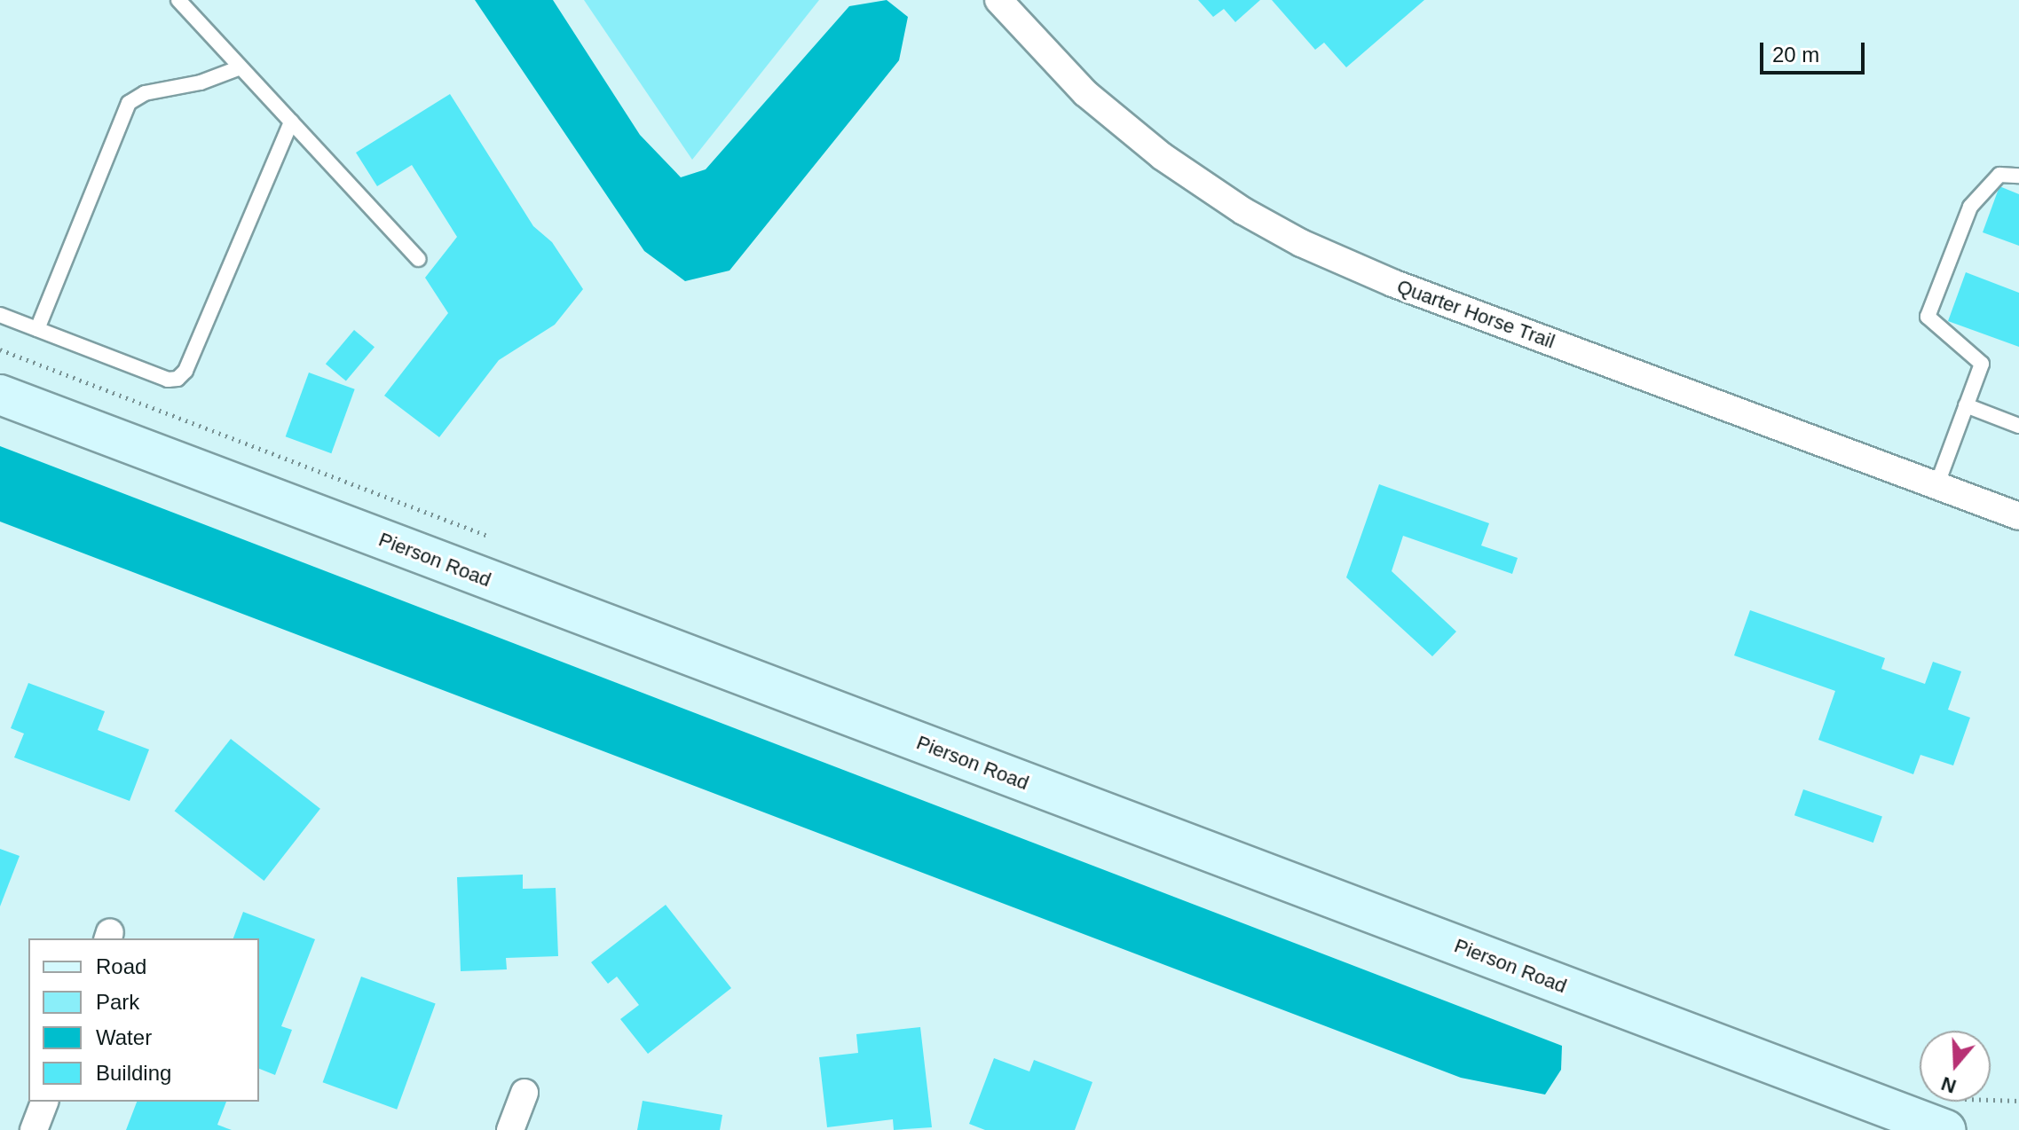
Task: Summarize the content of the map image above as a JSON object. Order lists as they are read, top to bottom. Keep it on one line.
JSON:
{"streets":{"street":["Quarter Horse Trail","Pierson Road"]},"legend":["Road","Park","Water","Building"],"scale_bar":"20 m","north":"bottom"}
